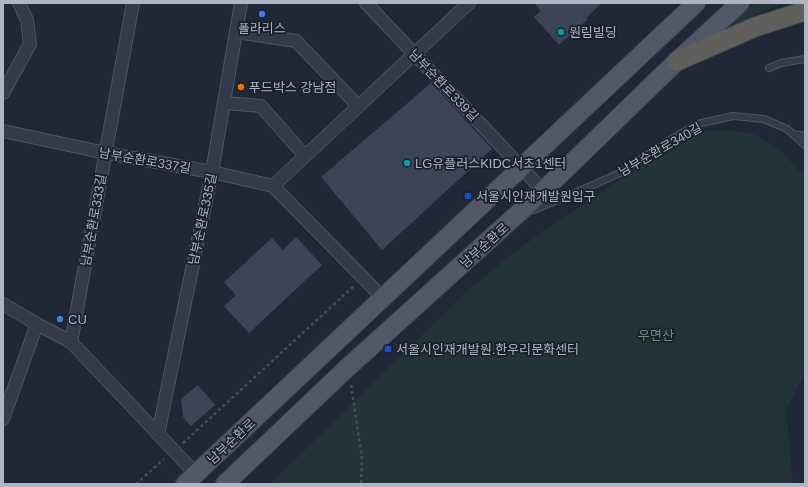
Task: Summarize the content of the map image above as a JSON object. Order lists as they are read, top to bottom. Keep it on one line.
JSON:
{"streets":{"main road":["남부순환로"],"street":["남부순환로339길","남부순환로337길","남부순환로335길","남부순환로333길"],"lane":["남부순환로340길"]},"crossings":[["남부순환로339길","남부순환로"],["남부순환로340길","남부순환로"],["남부순환로337길","남부순환로335길"],["남부순환로337길","남부순환로333길"]],"parks":["우면산"],"places":{"other":["폴라리스","원림빌딩","푸드박스 강남점","LG유플러스KIDC서초1센터","CU"],"transit":["서울시인재개발원입구","서울시인재개발원.한우리문화센터"]}}
